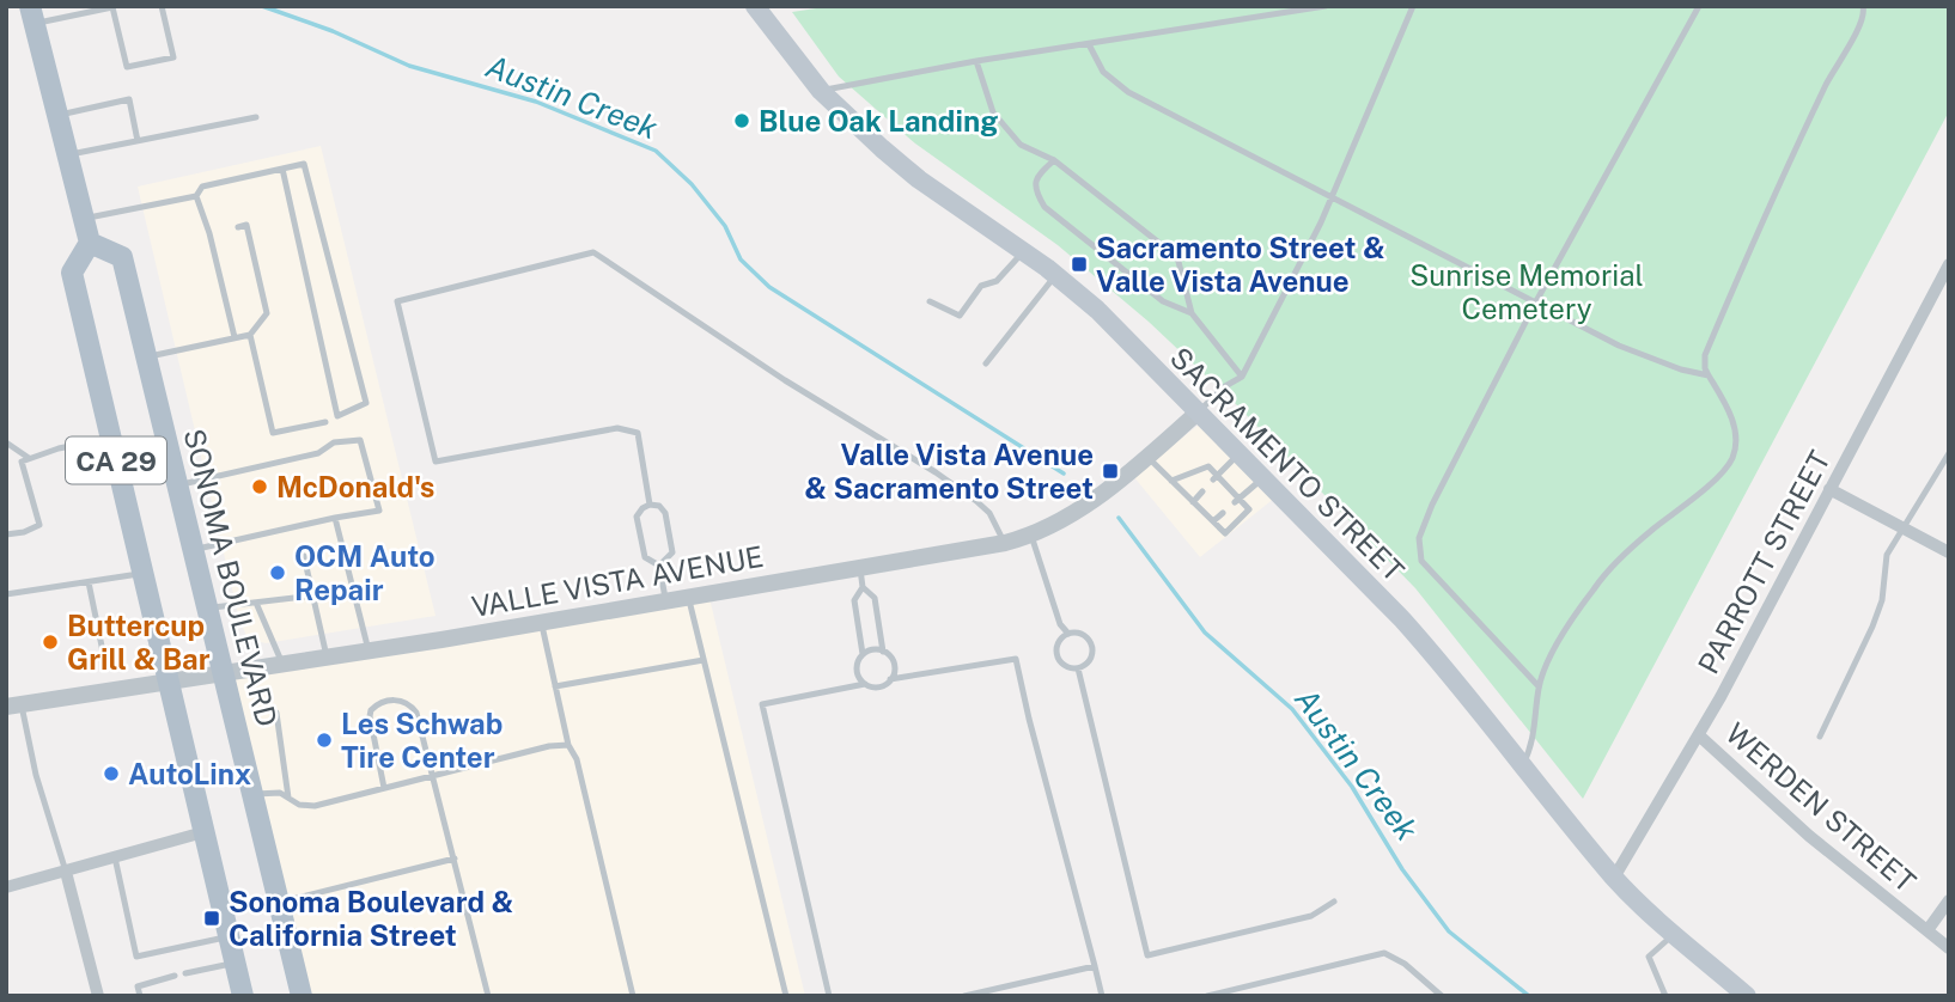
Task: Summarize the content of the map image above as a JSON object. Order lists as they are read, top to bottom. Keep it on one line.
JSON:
{"streets":{"main road":["CA 29","SACRAMENTO STREET","SONOMA BOULEVARD"],"street":["PARROTT STREET","VALLE VISTA AVENUE","WERDEN STREET"]},"crossings":[["CA 29","SONOMA BOULEVARD"],["CA 29","VALLE VISTA AVENUE"],["SACRAMENTO STREET","PARROTT STREET"],["SACRAMENTO STREET","VALLE VISTA AVENUE"],["PARROTT STREET","WERDEN STREET"],["SONOMA BOULEVARD","VALLE VISTA AVENUE"]],"water":["Austin Creek"],"parks":["Sunrise Memorial Cemetery"],"places":{"other":["Blue Oak Landing","McDonald's","OCM Auto Repair","Buttercup Grill & Bar","Les Schwab Tire Center","AutoLinx"],"transit":["Sacramento Street & Valle Vista Avenue","Valle Vista Avenue & Sacramento Street","Sonoma Boulevard & California Street"]}}
